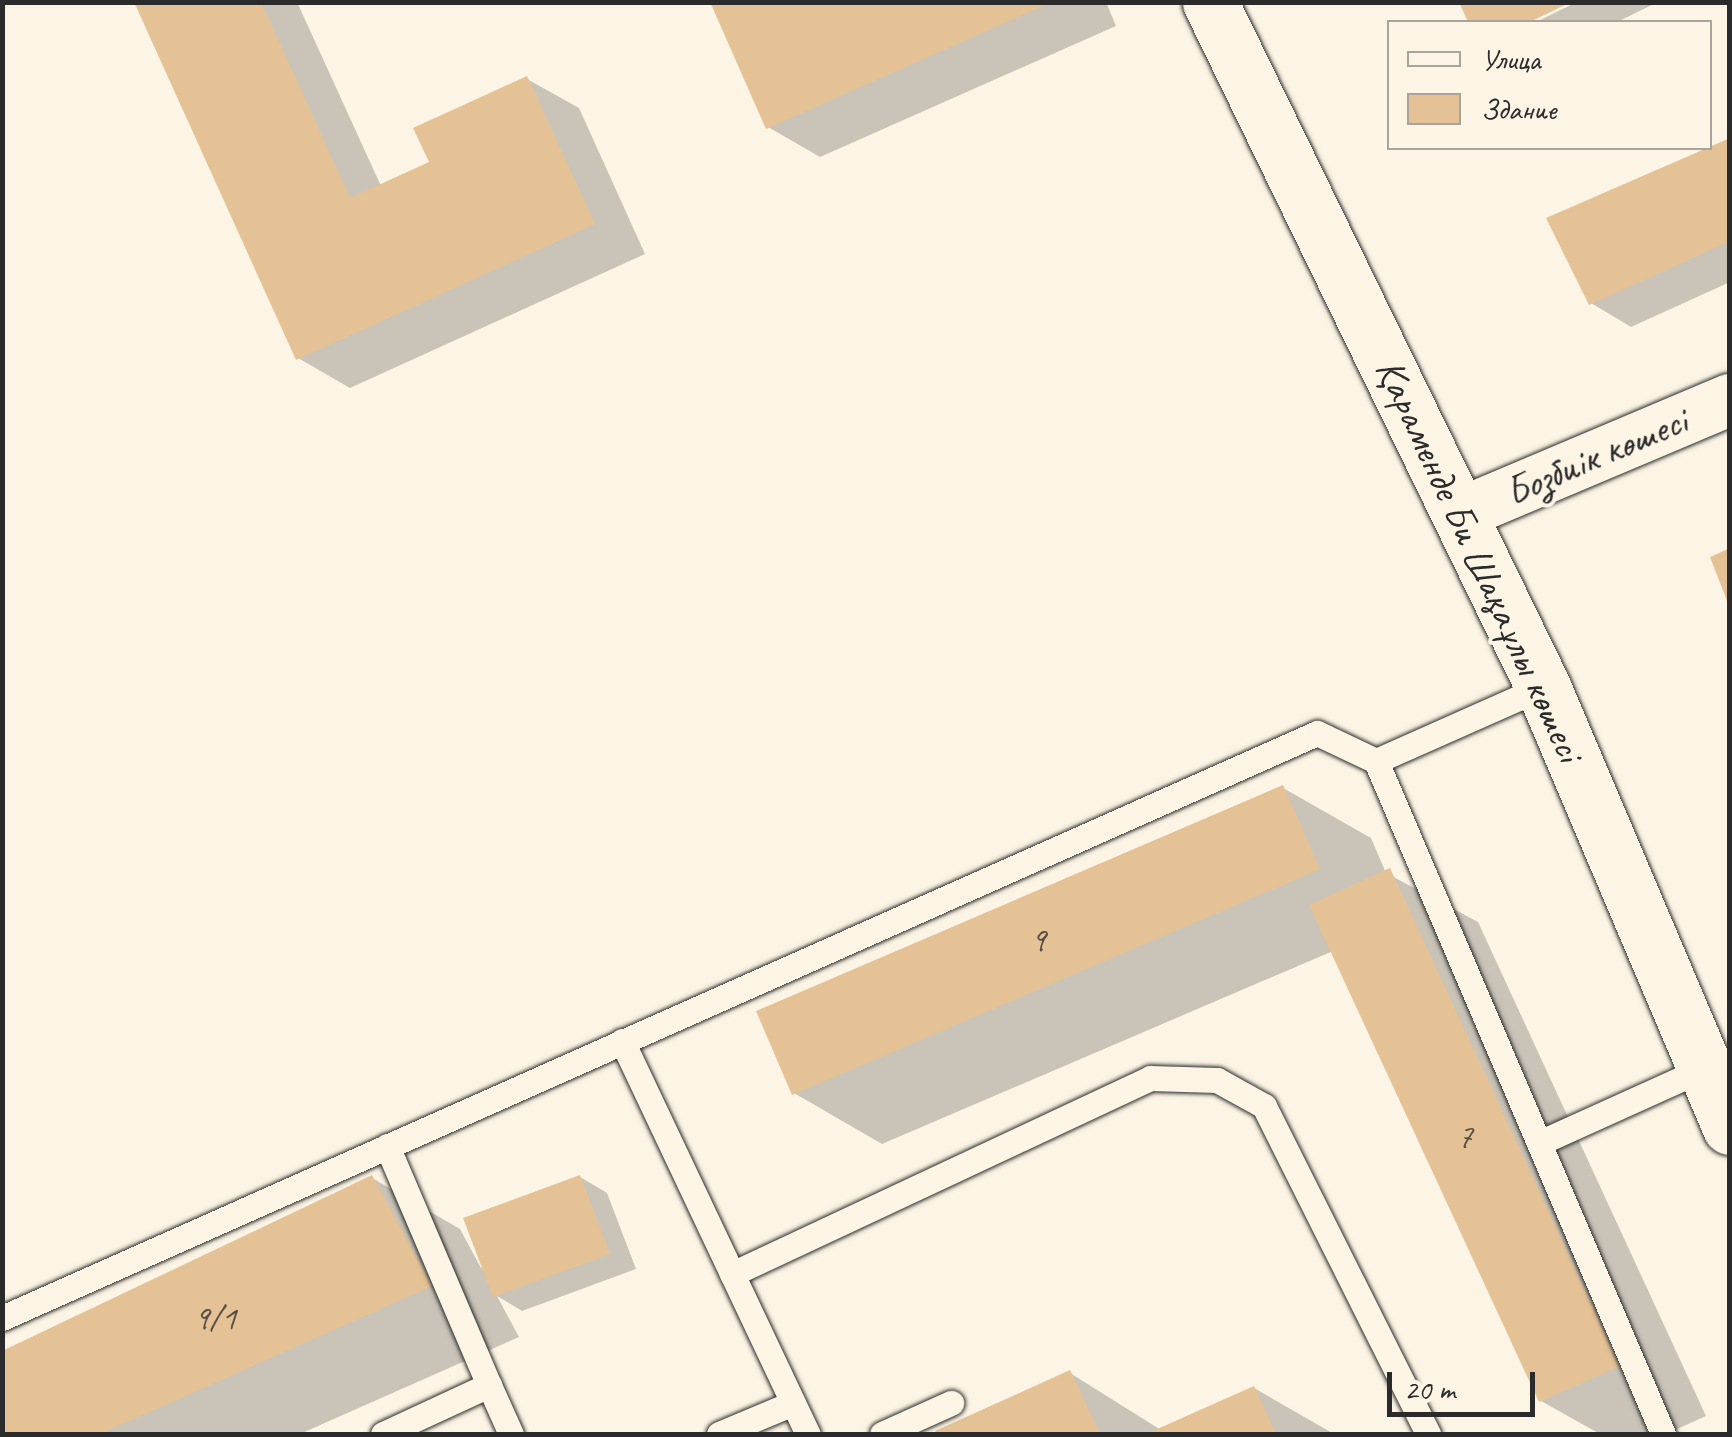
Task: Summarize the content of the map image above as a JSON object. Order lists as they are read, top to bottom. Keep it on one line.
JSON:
{"streets":{"street":["Бозбиік көшесі","Қараменде Би Шақаұлы көшесі"]},"crossings":[["Бозбиік көшесі","Қараменде Би Шақаұлы көшесі"]],"house_numbers":["9","7","9/1"],"legend":["Улица","Здание"],"scale_bar":"20 m"}
